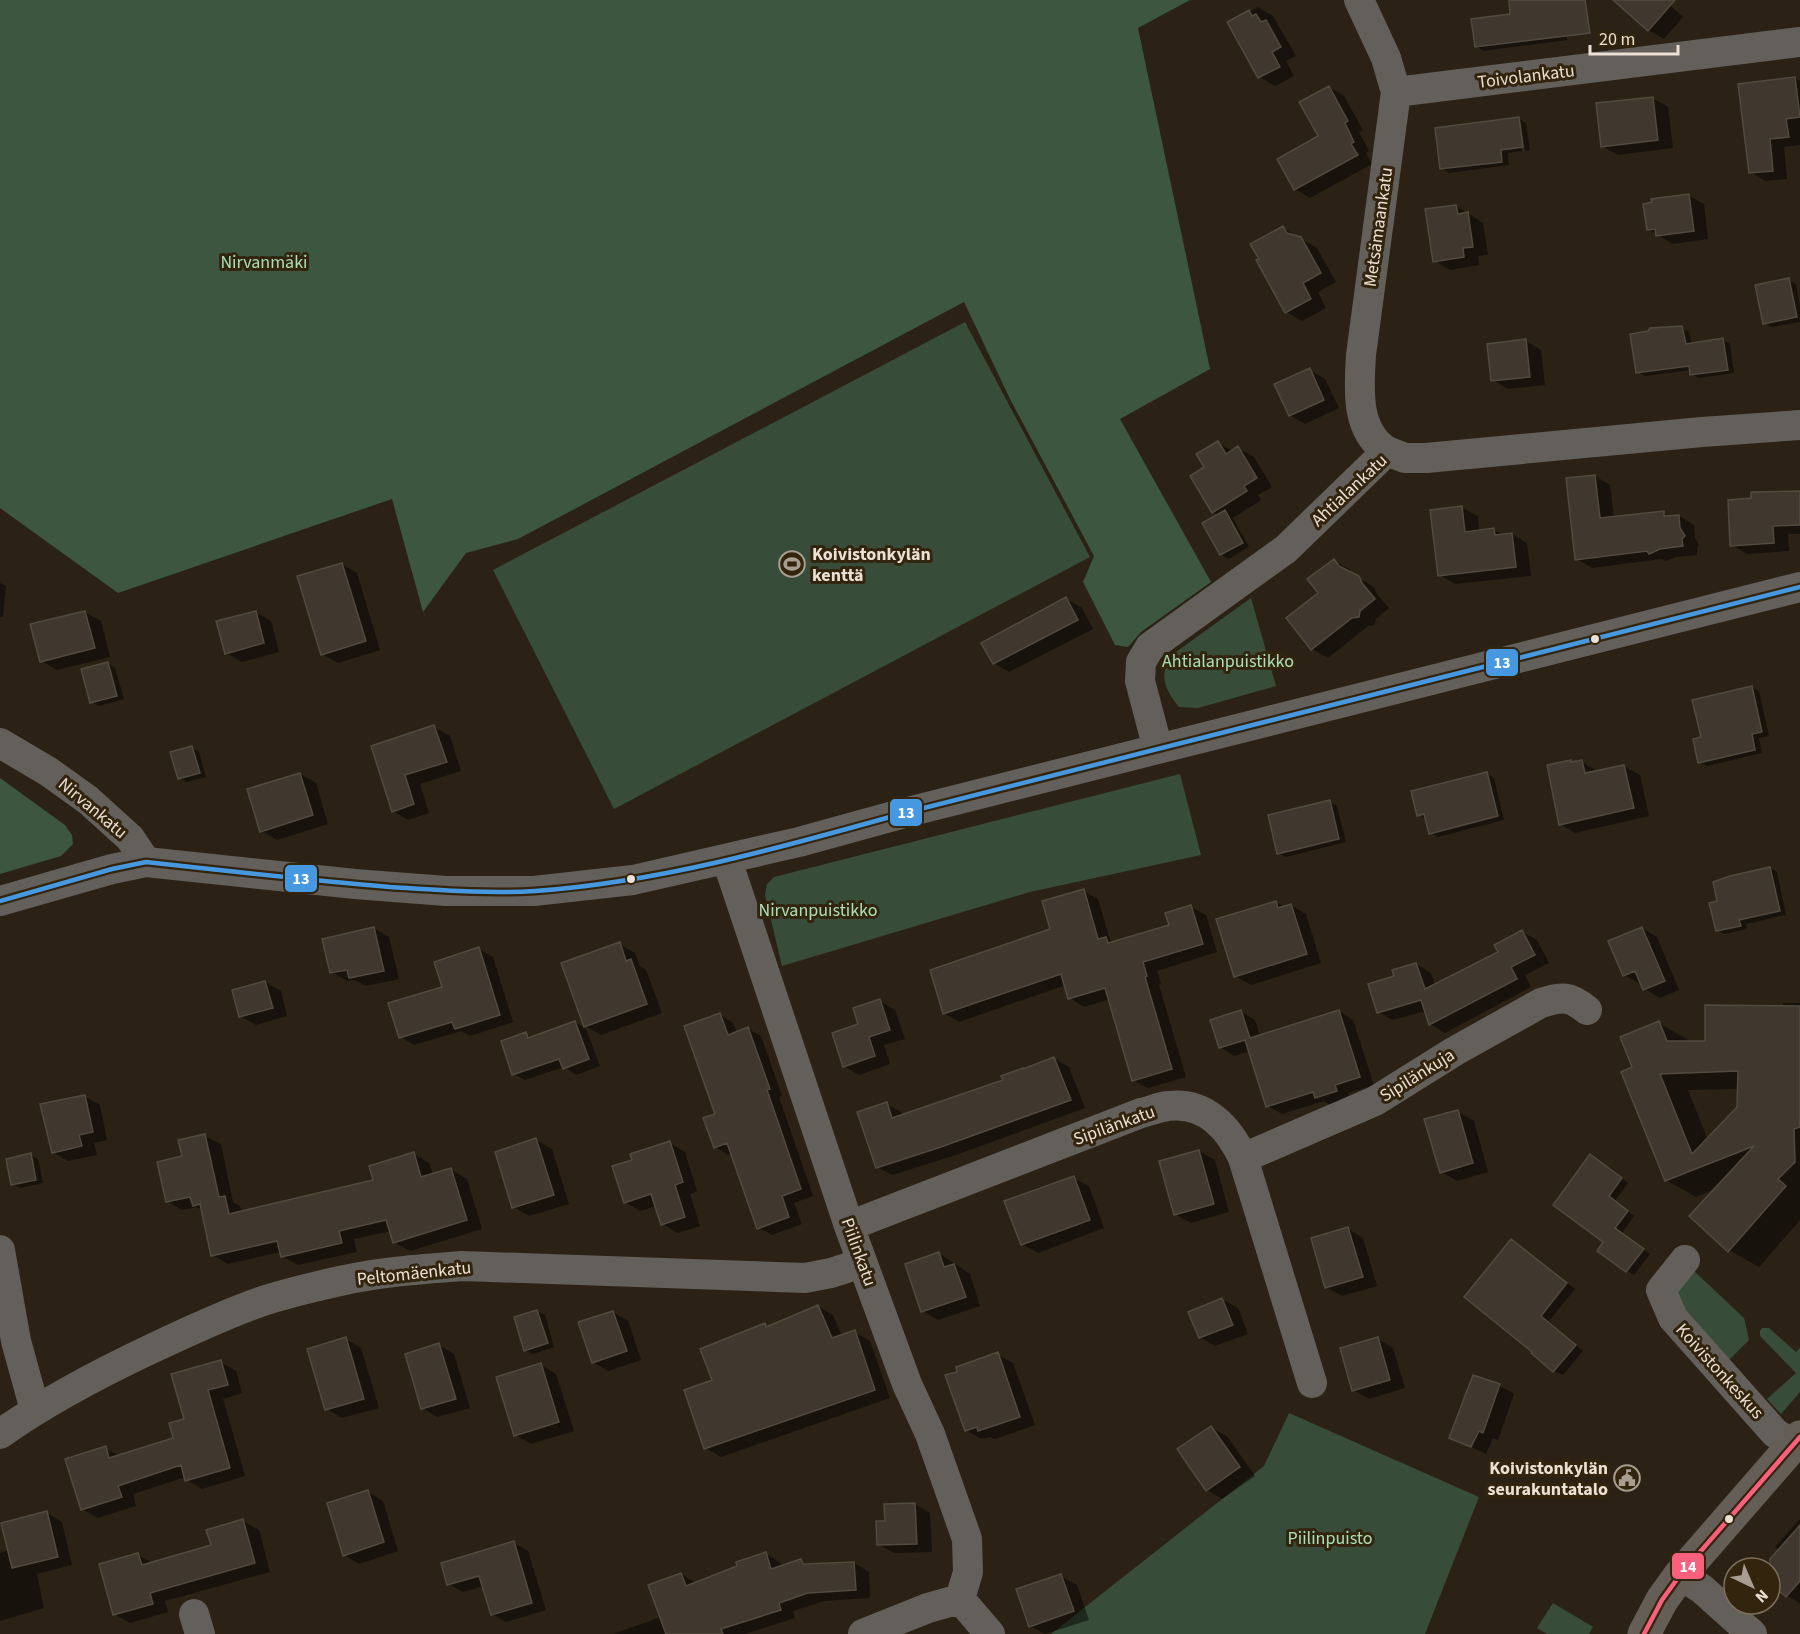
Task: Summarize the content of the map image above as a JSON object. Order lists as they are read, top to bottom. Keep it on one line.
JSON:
{"streets":{"street":["Toivolankatu","Metsämaankatu","Ahtialankatu","Nirvankatu","Sipilänkuja","Sipilänkatu","Piilinkatu","Peltomäenkatu","Koivistonkeskus"]},"crossings":[["Toivolankatu","Metsämaankatu"],["Metsämaankatu","Ahtialankatu"],["Sipilänkuja","Sipilänkatu"],["Sipilänkatu","Piilinkatu"],["Piilinkatu","Peltomäenkatu"]],"parks":["Nirvanmäki","Ahtialanpuistikko","Nirvanpuistikko","Piilinpuisto"],"places":{"sports":["Koivistonkylän kenttä"],"public building":["Koivistonkylän seurakuntatalo"]},"lines":["transit line 13","transit line 14"],"scale_bar":"20 m","north":"bottom right"}
